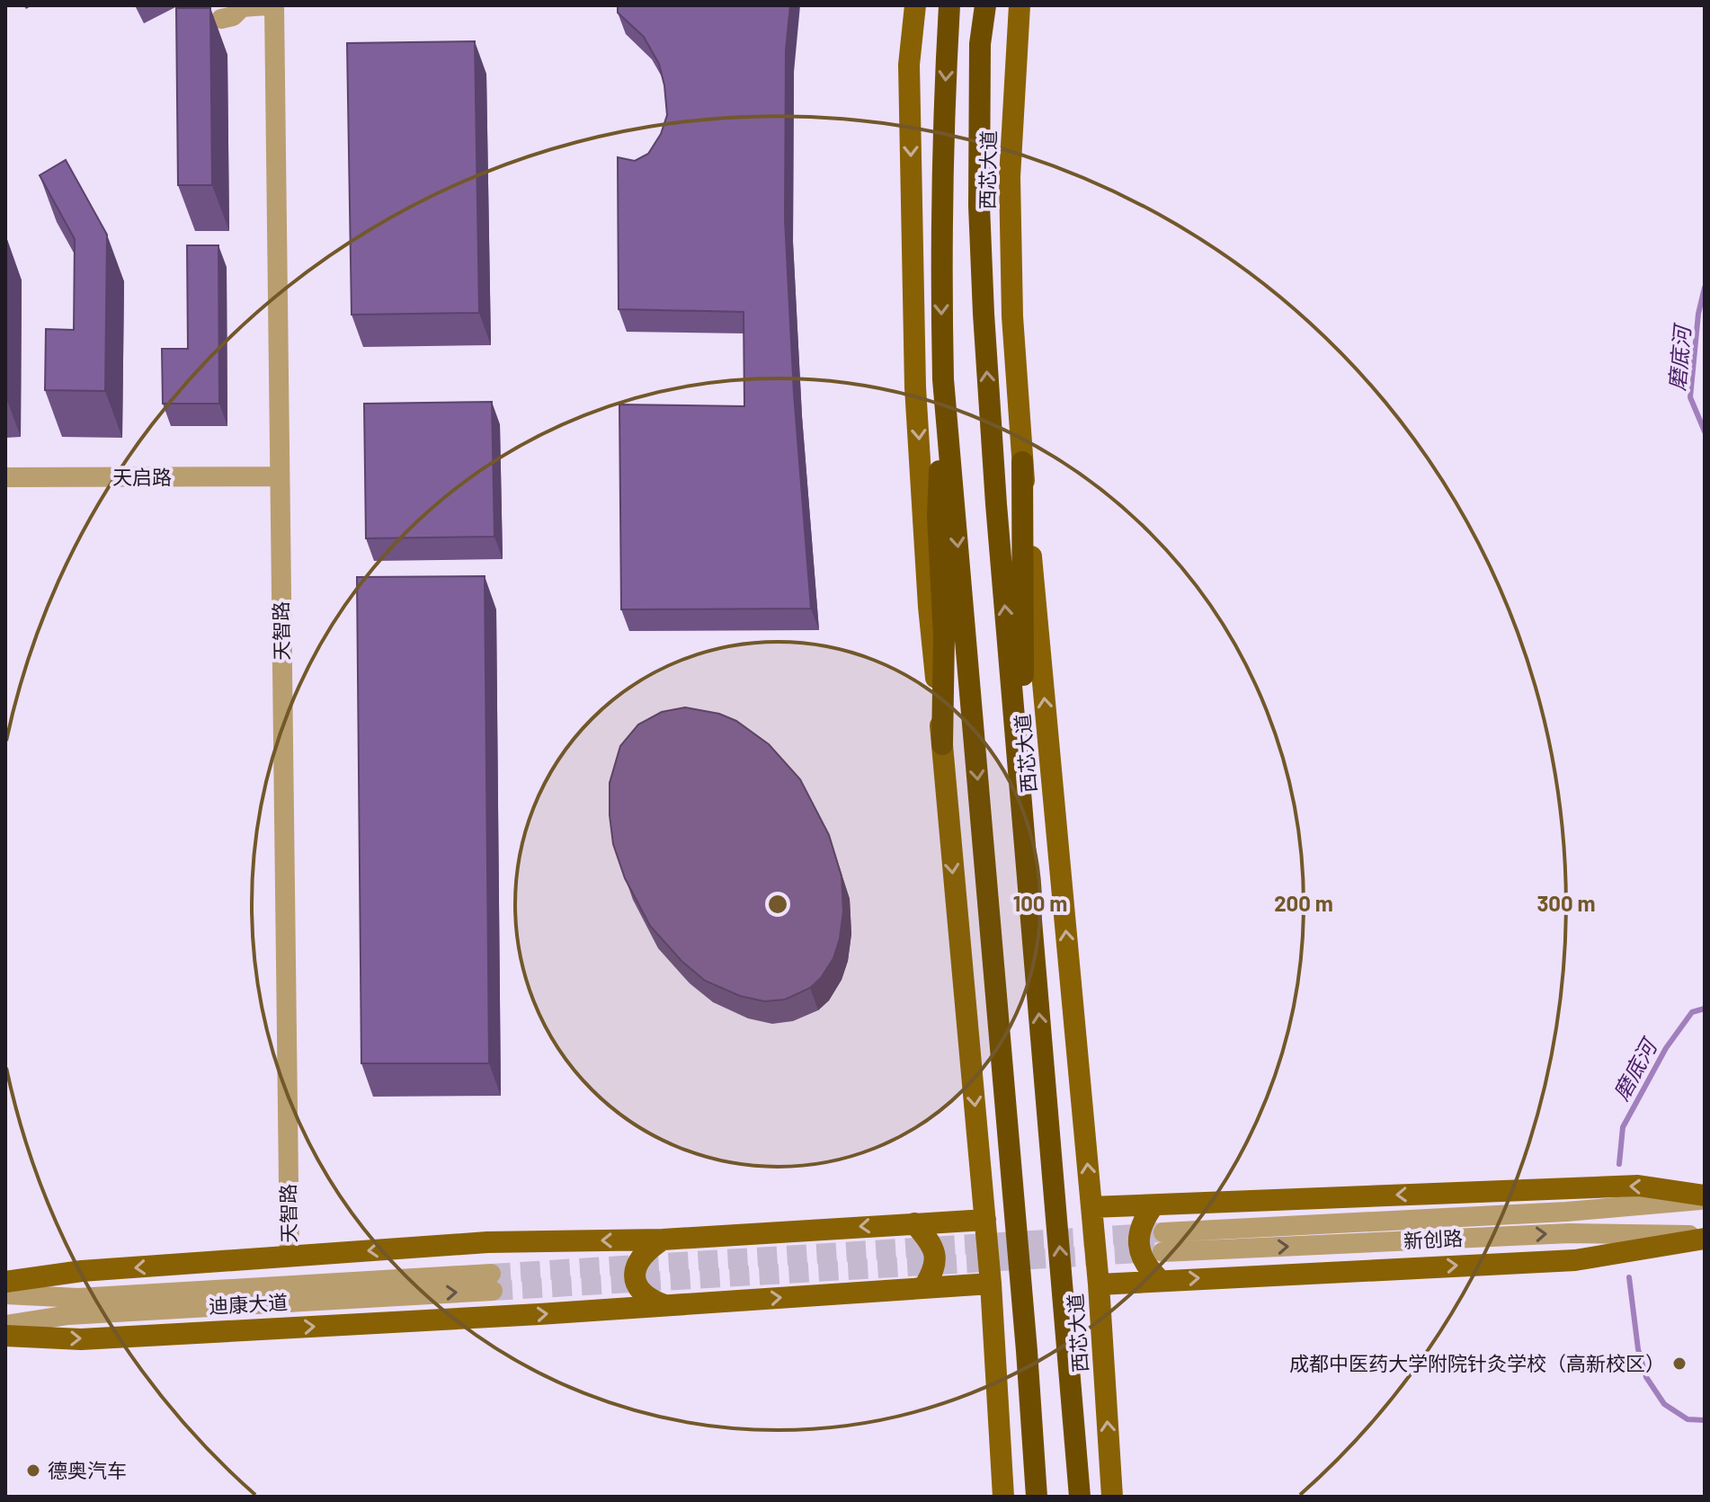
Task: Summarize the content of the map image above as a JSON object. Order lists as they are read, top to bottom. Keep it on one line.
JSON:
{"streets":{"highway":["西芯大道"],"street":["天启路","天智路","新创路","迪康大道"]},"crossings":[["天启路","天智路"]],"water":["磨底河"],"places":["成都中医药大学附院针灸学校（高新校区）","德奥汽车"],"rings":["100 m","200 m","300 m"]}
